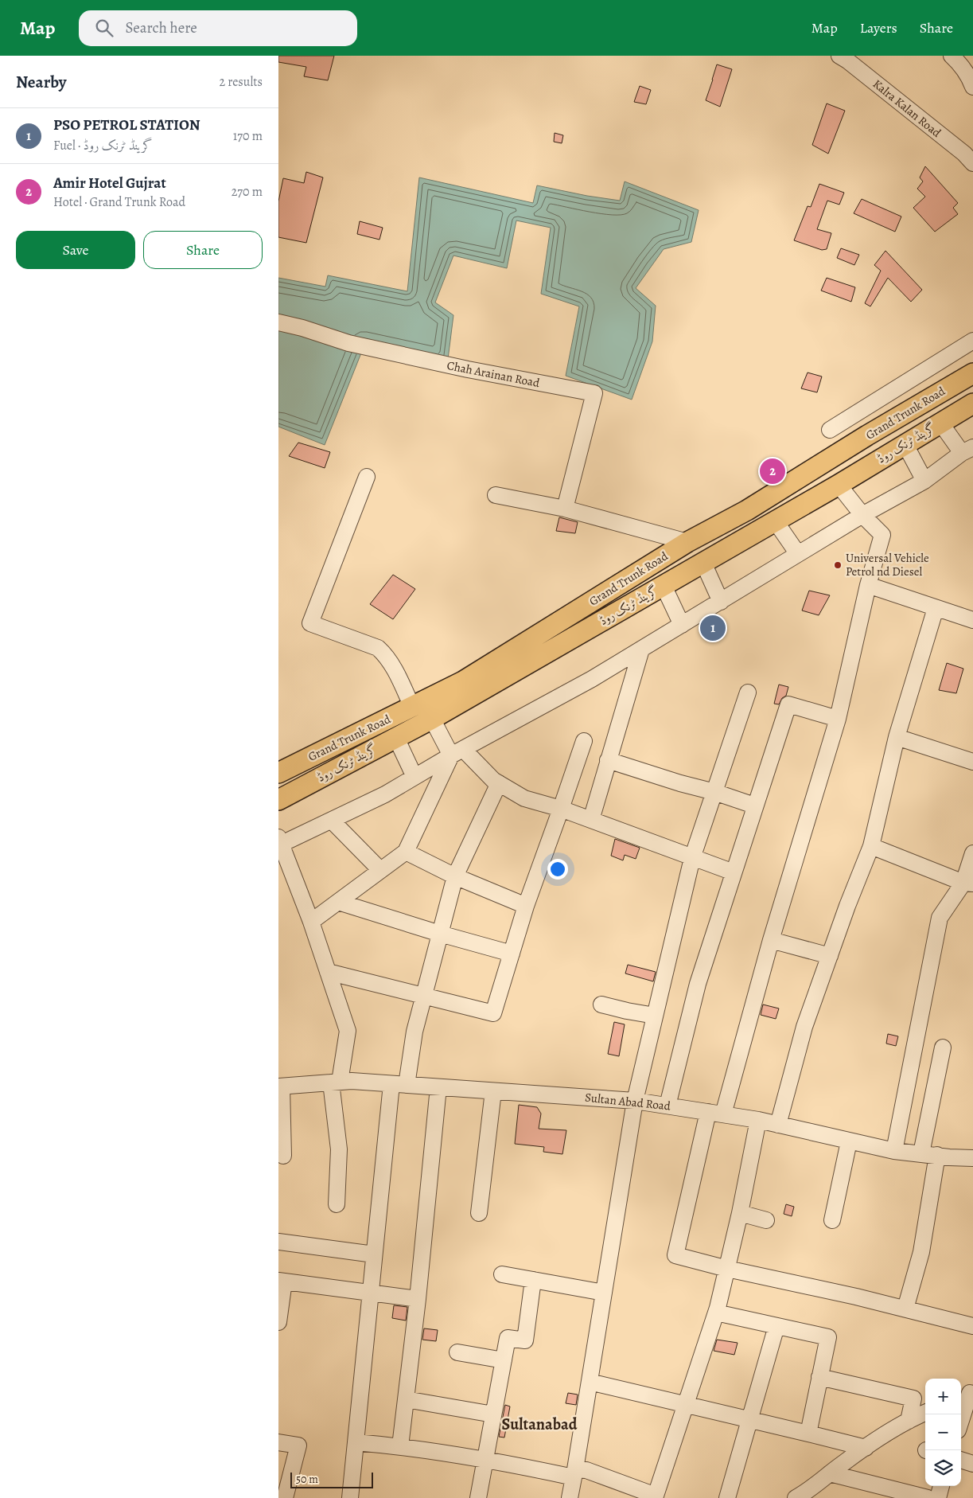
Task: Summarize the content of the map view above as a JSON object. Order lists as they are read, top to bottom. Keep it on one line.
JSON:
{"streets":{"main road":["Grand Trunk Road","گرینڈ ٹرنک روڈ"],"street":["Kalra Kalan Road","Chah Arainan Road","Sultan Abad Road"]},"districts":["Sultanabad"],"places":["Universal Vehicle Petrol nd Diesel"],"scale_bar":"50 m","page":{"header":"Map","search":"Search here","nav":["Map","Layers","Share"],"heading":["Nearby","2 results"],"list":[{"mark":"1","name":"PSO PETROL STATION","note":"Fuel · گرینڈ ٹرنک روڈ","value":"170 m"},{"mark":"2","name":"Amir Hotel Gujrat","note":"Hotel · Grand Trunk Road","value":"270 m"}],"buttons":["Save","Share"],"pins":["2","1"],"map_buttons":["+","−"],"scale":"50 m"}}
